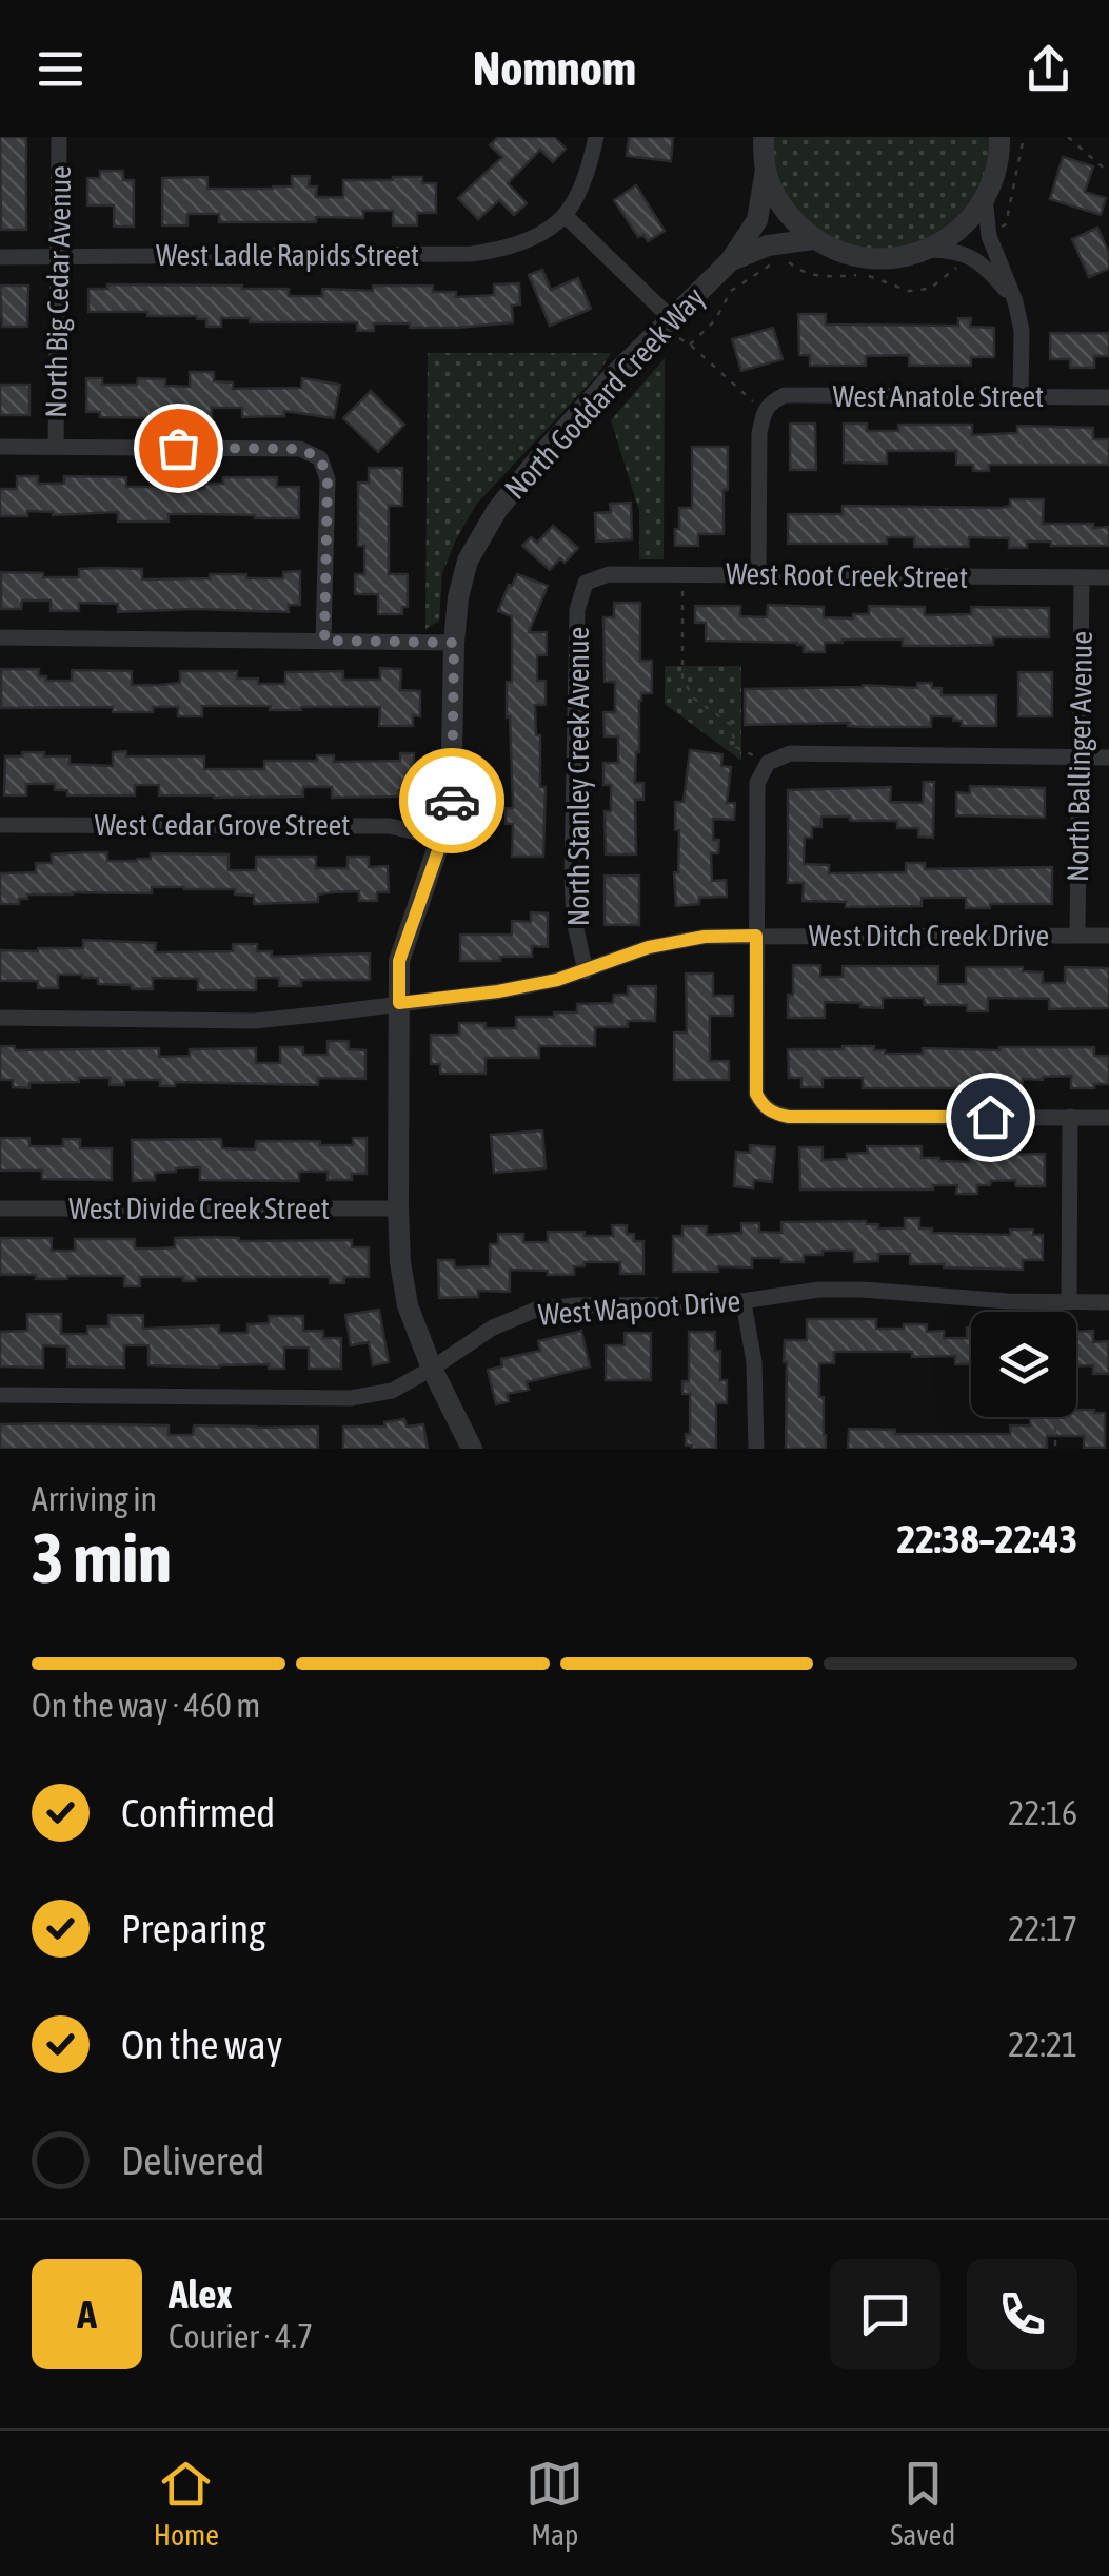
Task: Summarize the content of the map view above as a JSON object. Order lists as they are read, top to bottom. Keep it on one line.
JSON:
{"streets":{"street":["West Ladle Rapids Street","North Big Cedar Avenue","North Goddard Creek Way","West Anatole Street","West Root Creek Street","North Ballinger Avenue","North Stanley Creek Avenue","West Cedar Grove Street","West Ditch Creek Drive","West Divide Creek Street","West Wapoot Drive"]},"crossings":[["West Ladle Rapids Street","North Big Cedar Avenue"],["North Goddard Creek Way","West Cedar Grove Street"],["North Goddard Creek Way","West Ditch Creek Drive"],["North Goddard Creek Way","West Divide Creek Street"],["North Goddard Creek Way","West Wapoot Drive"],["West Root Creek Street","North Ballinger Avenue"],["West Root Creek Street","North Stanley Creek Avenue"],["North Ballinger Avenue","West Ditch Creek Drive"],["North Stanley Creek Avenue","West Ditch Creek Drive"]],"page":{"header":"Nomnom","heading":["3 min","Arriving in","22:38–22:43"],"panel":["Alex","Courier · 4.7"],"bar":"On the way · 460 m","list":[["Confirmed","22:16"],["Preparing","22:17"],["On the way","22:21"],"Delivered"],"round":"A","tabs":["Home","Map","Saved"]}}
